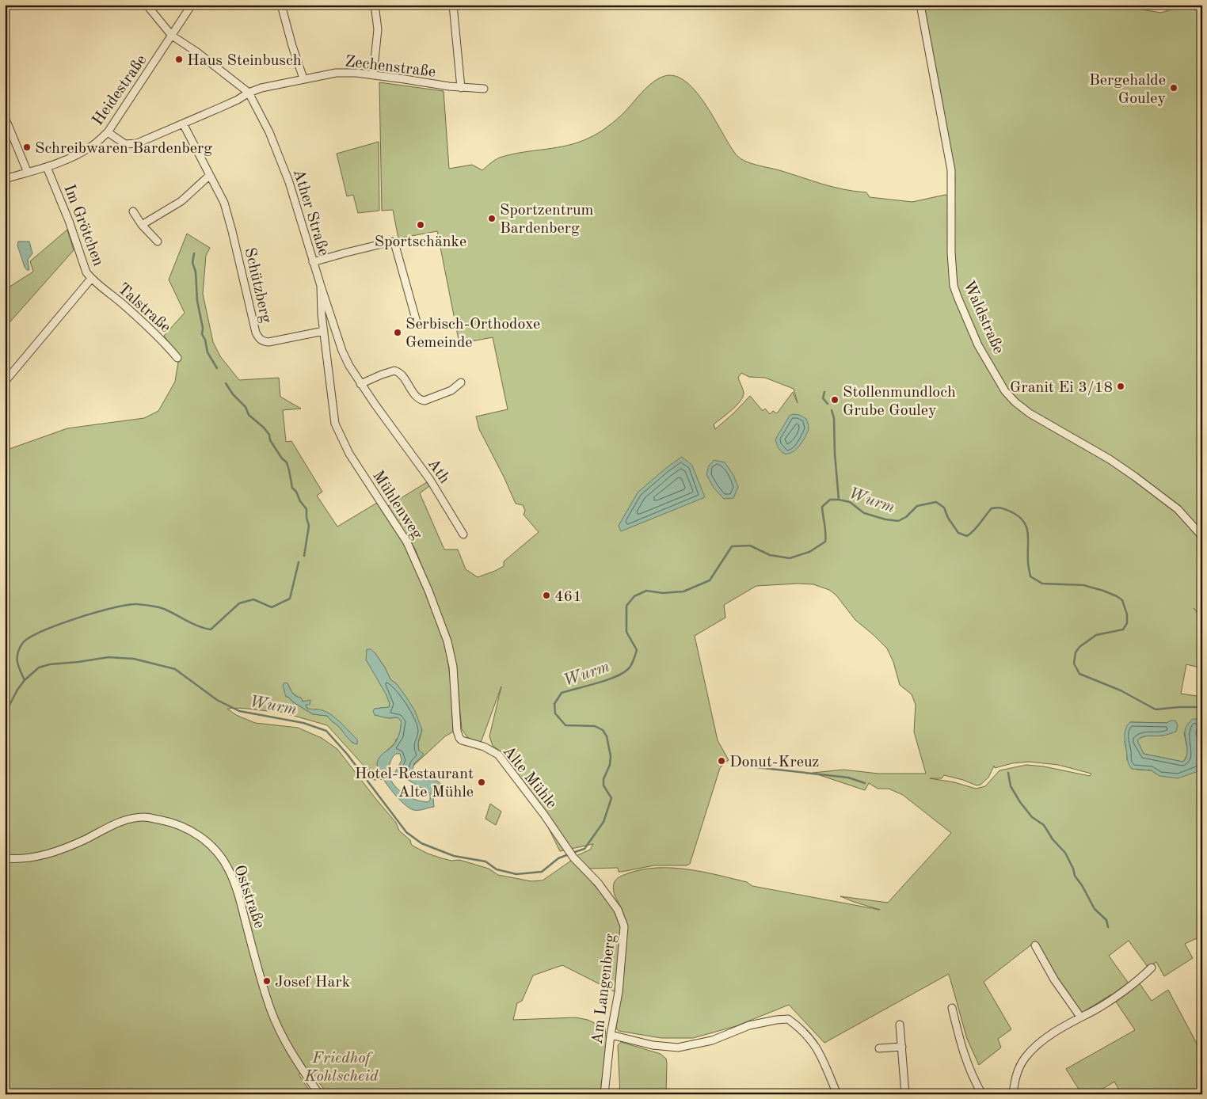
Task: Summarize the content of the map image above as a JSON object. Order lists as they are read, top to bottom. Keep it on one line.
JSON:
{"streets":{"street":["Zechenstraße","Heidestraße","Ather Straße","Im Grötchen","Schützberg","Talstraße","Waldstraße","Ath","Mühlenweg","Alte Mühle","Oststraße","Am Langenberg"]},"crossings":[["Zechenstraße","Heidestraße"],["Zechenstraße","Ather Straße"],["Zechenstraße","Schützberg"],["Heidestraße","Ather Straße"],["Heidestraße","Im Grötchen"],["Ather Straße","Ath"],["Ather Straße","Mühlenweg"],["Im Grötchen","Talstraße"],["Schützberg","Mühlenweg"],["Mühlenweg","Alte Mühle"],["Alte Mühle","Am Langenberg"]],"water":["Wurm"],"parks":["Friedhof Kohlscheid"],"places":["Haus Steinbusch","Bergehalde Gouley","Schreibwaren Bardenberg","Sportzentrum Bardenberg","Sportschänke","Serbisch-Orthodoxe Gemeinde","Granit Ei 3/18","Stollenmundloch Grube Gouley","461","Donut-Kreuz","Hotel-Restaurant Alte Mühle","Josef Hark"]}
